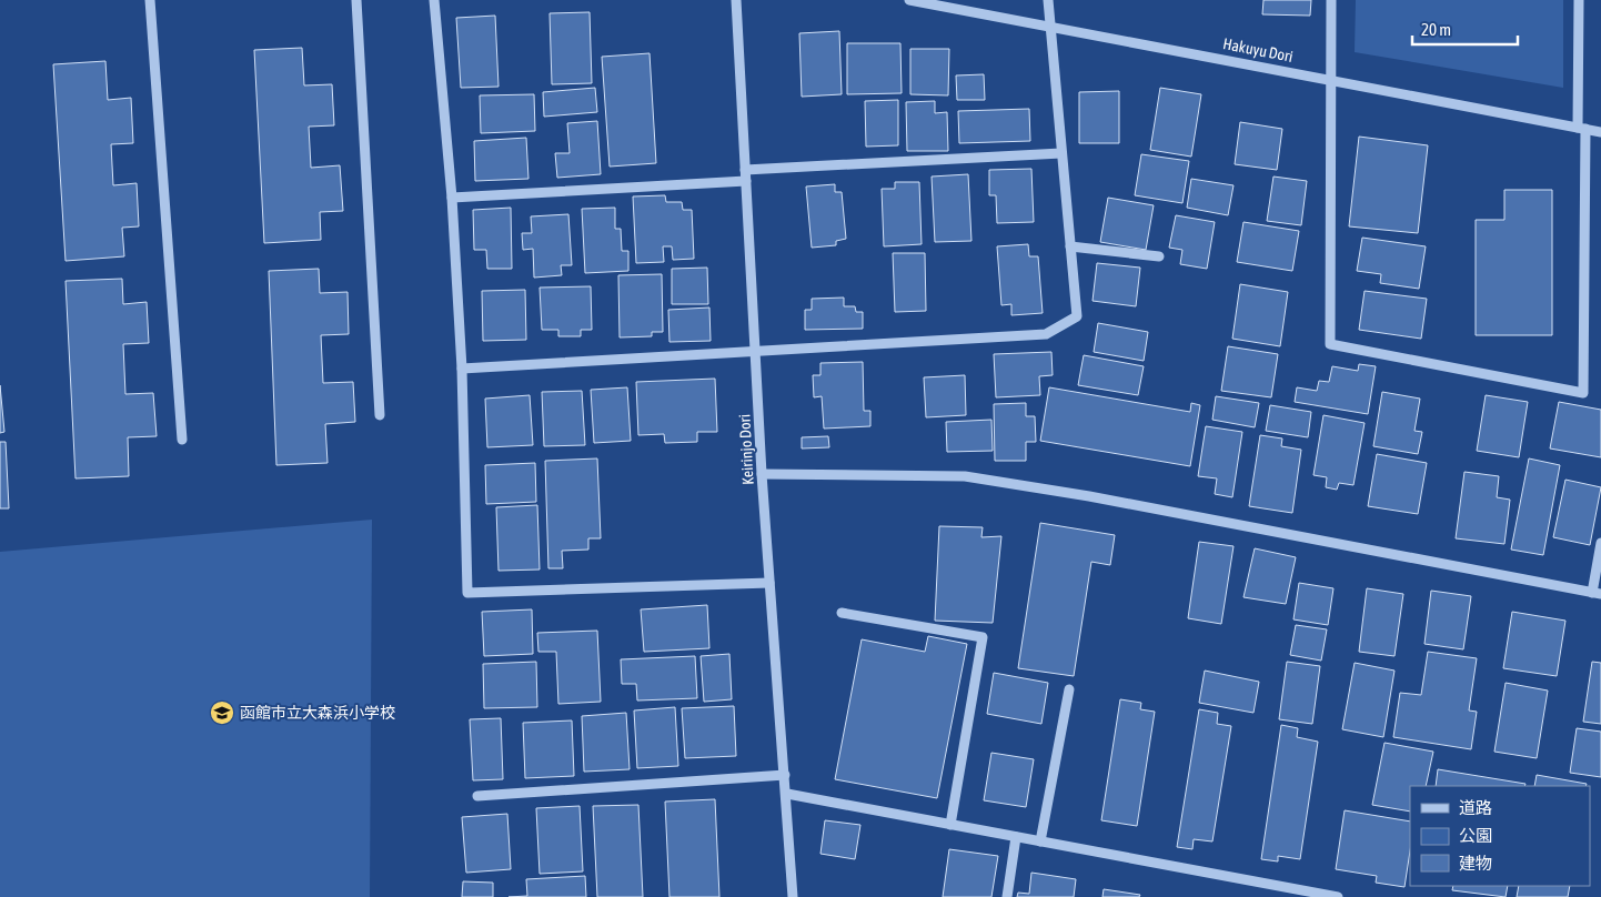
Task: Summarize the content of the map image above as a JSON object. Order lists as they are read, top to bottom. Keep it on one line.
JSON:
{"streets":{"street":["Hakuyu Dori","Keirinjo Dori"]},"places":{"school or university":["函館市立大森浜小学校"]},"legend":["道路","公園","建物"],"scale_bar":"20 m"}
